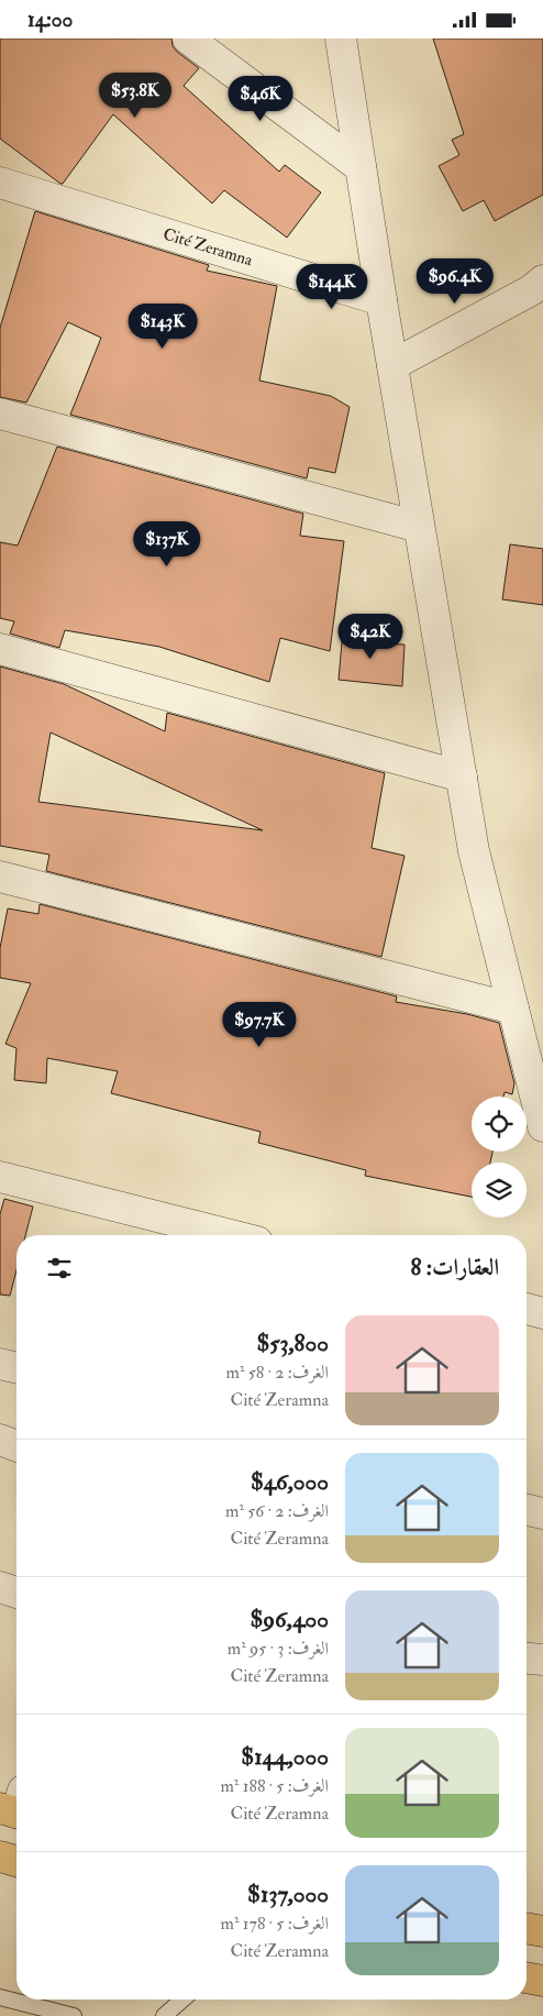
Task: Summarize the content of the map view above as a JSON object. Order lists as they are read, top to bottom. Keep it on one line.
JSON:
{"streets":{"street":["Cité Zeramna"]},"page":{"status":"14:00","price":["$53.8K","$46K","$96.4K","$144K","$143K","$137K","$42K","$97.7K"],"heading":"العقارات: 8","list":[{"name":"$53,800","note":"الغرف: 2 · 58 m² · Cité Zeramna"},{"name":"$46,000","note":"الغرف: 2 · 56 m² · Cité Zeramna"},{"name":"$96,400","note":"الغرف: 3 · 95 m² · Cité Zeramna"},{"name":"$144,000","note":"الغرف: 5 · 188 m² · Cité Zeramna"},{"name":"$137,000","note":"الغرف: 5 · 178 m² · Cité Zeramna"}]}}
